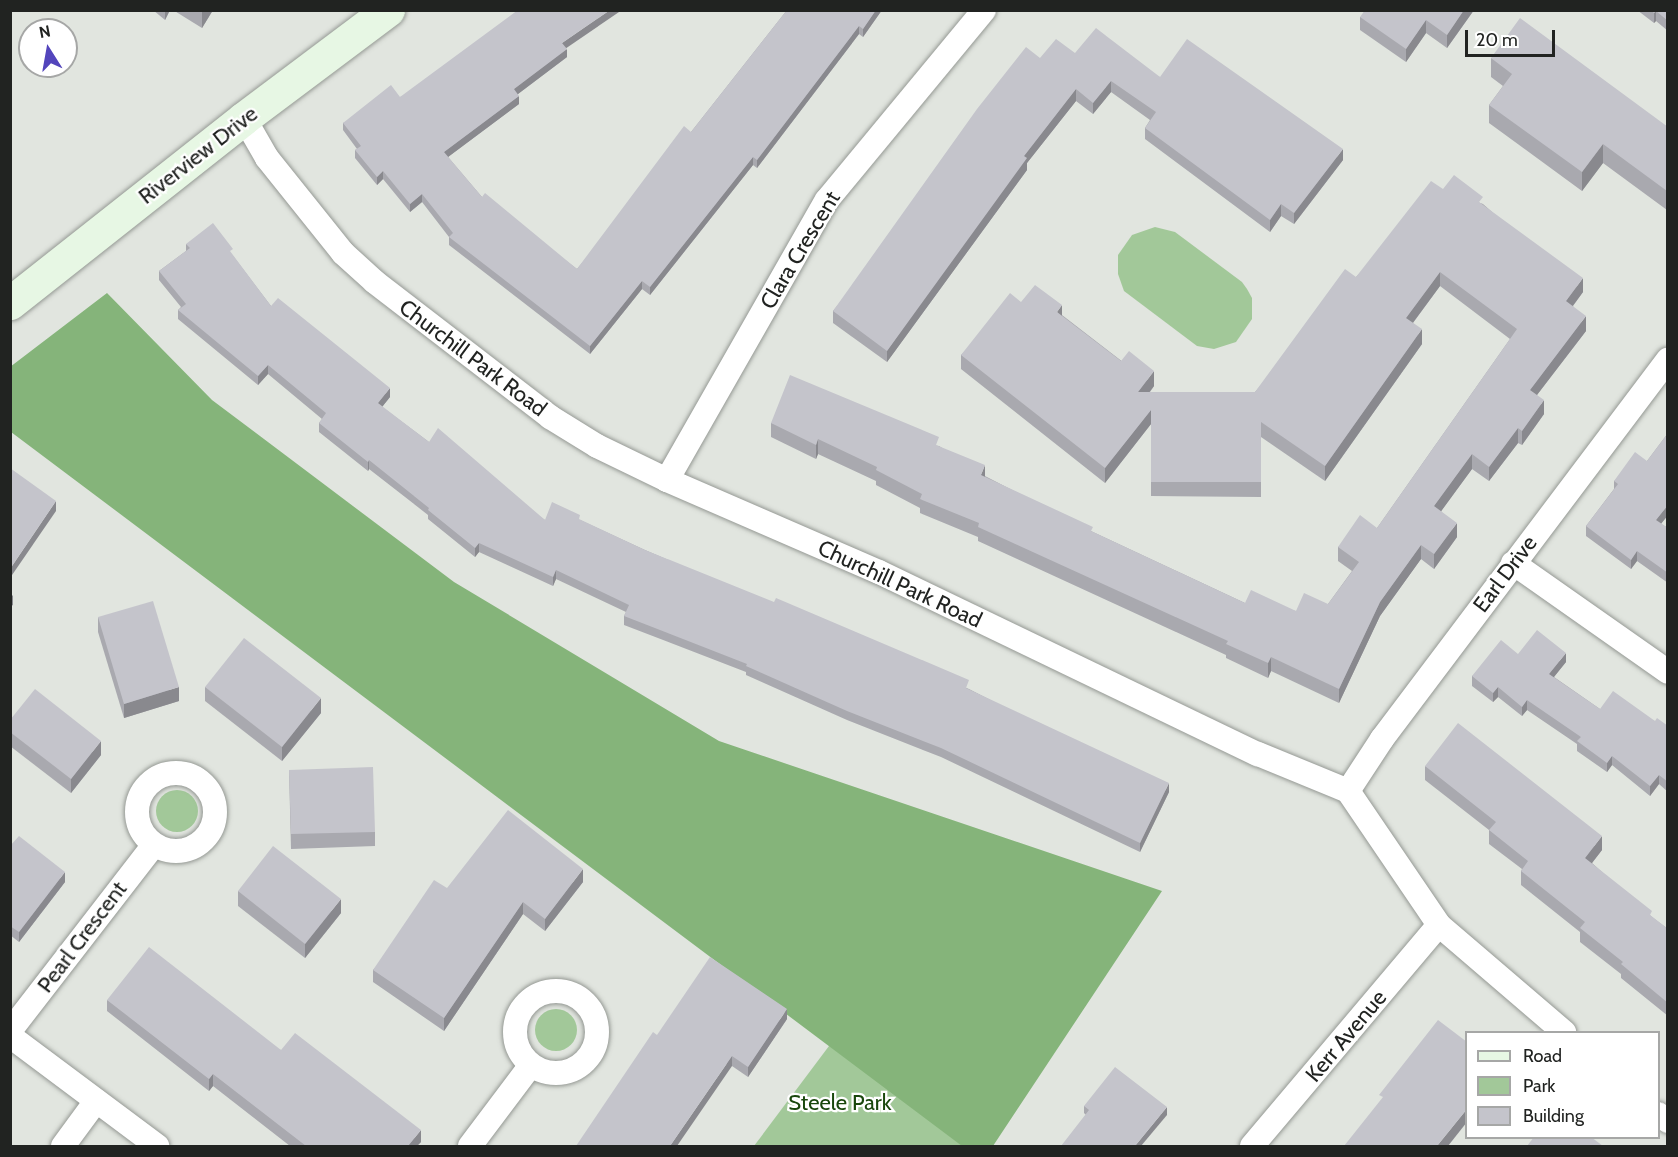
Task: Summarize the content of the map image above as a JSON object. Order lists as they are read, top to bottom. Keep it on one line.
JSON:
{"streets":{"street":["Riverview Drive","Clara Crescent","Churchill Park Road","Earl Drive","Pearl Crescent","Kerr Avenue"]},"crossings":[["Riverview Drive","Churchill Park Road"],["Clara Crescent","Churchill Park Road"],["Churchill Park Road","Earl Drive"]],"parks":["Steele Park"],"legend":["Road","Park","Building"],"scale_bar":"20 m","north":"top"}
